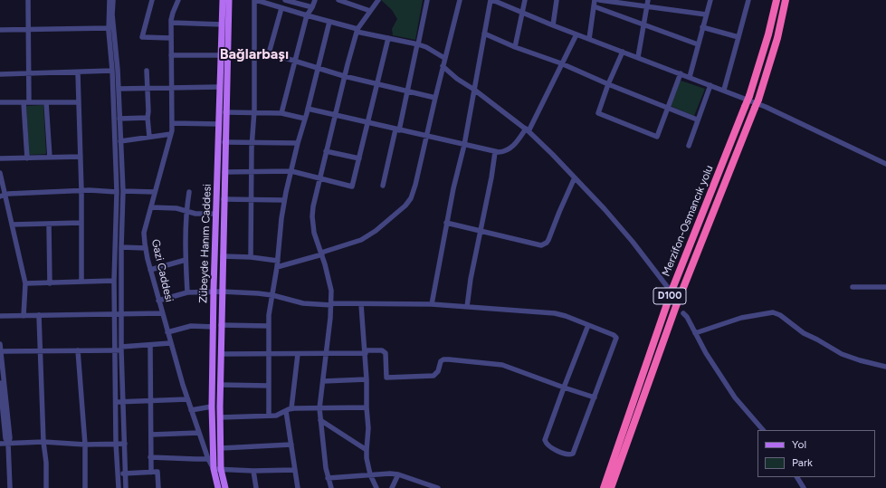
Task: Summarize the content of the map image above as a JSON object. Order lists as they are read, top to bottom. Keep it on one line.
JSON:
{"streets":{"highway":["Merzifon-Osmancık yolu","D100"],"main road":["Zübeyde Hanım Caddesi"],"street":["Gazi Caddesi"]},"crossings":[["Zübeyde Hanım Caddesi","Gazi Caddesi"]],"districts":["Bağlarbaşı"],"legend":["Yol","Park"]}
